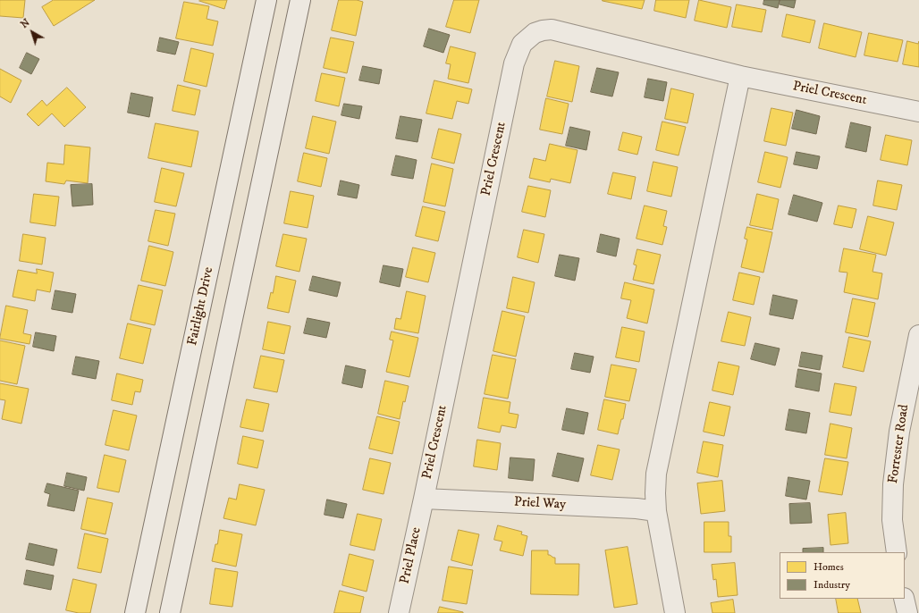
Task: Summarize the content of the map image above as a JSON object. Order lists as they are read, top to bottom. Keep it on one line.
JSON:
{"streets":{"street":["Priel Crescent","Fairlight Drive","Forrester Road","Priel Way","Priel Place"]},"crossings":[["Priel Crescent","Priel Way"],["Priel Crescent","Priel Place"],["Priel Way","Priel Place"]],"legend":["Homes","Industry"],"north":"top left"}
